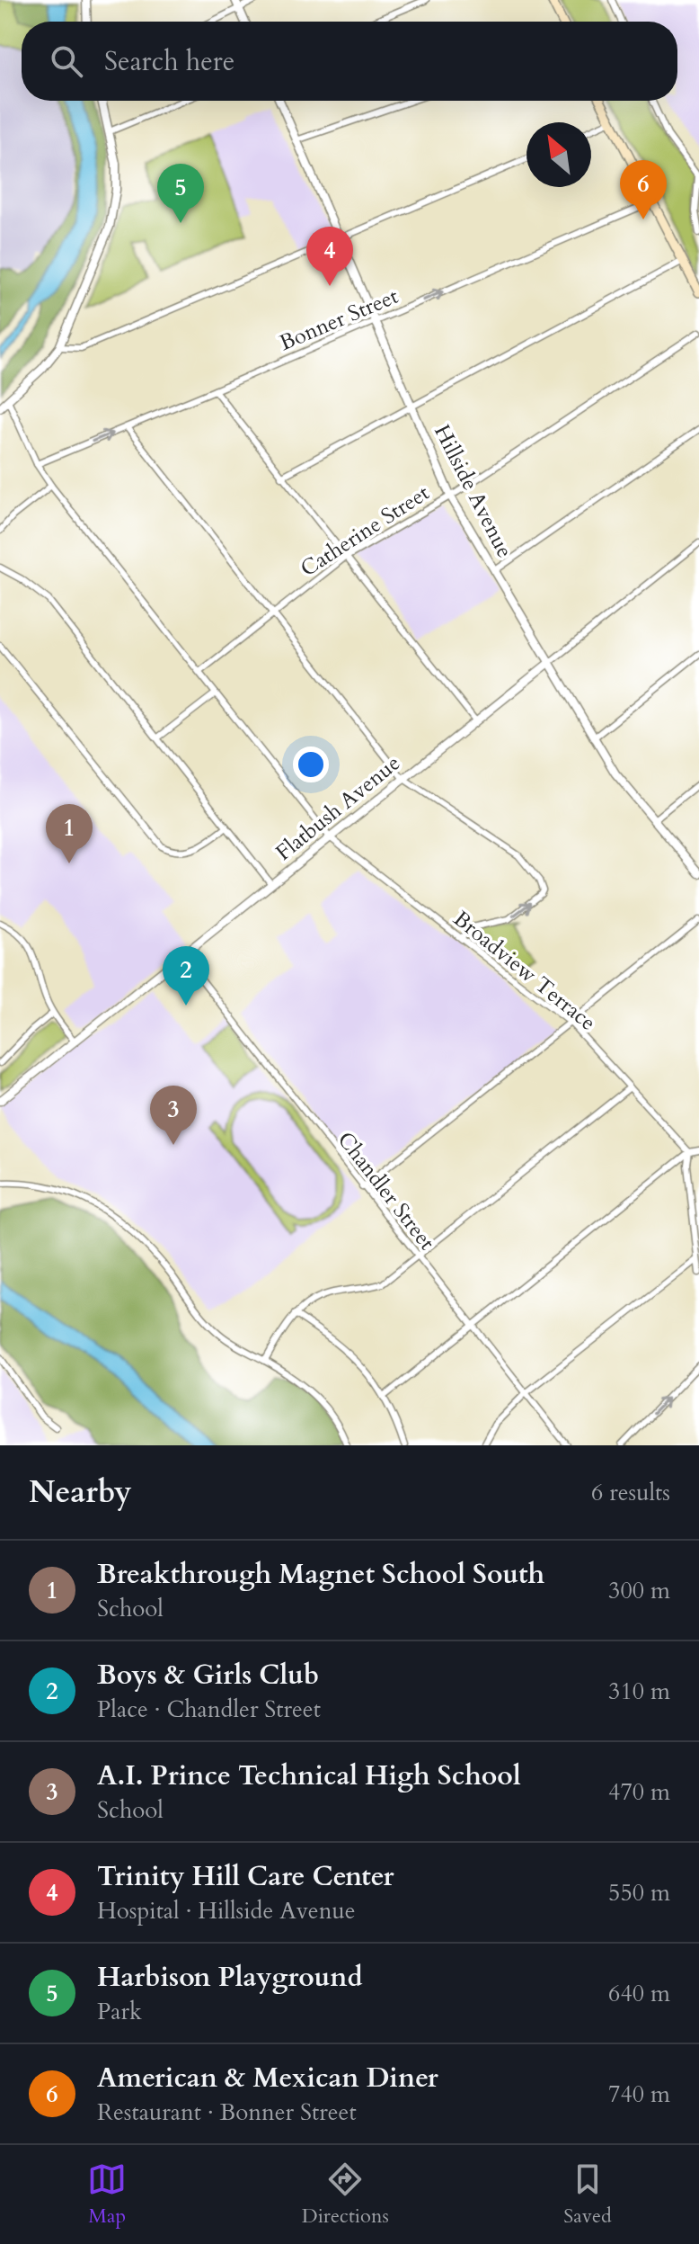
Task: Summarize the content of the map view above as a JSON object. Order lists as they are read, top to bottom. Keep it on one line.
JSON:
{"streets":{"street":["Bonner Street","Hillside Avenue","Catherine Street","Flatbush Avenue","Broadview Terrace","Chandler Street"]},"crossings":[["Bonner Street","Hillside Avenue"],["Bonner Street","Broadview Terrace"],["Hillside Avenue","Catherine Street"],["Hillside Avenue","Flatbush Avenue"],["Catherine Street","Broadview Terrace"],["Flatbush Avenue","Broadview Terrace"],["Flatbush Avenue","Chandler Street"]],"one_way":["Bonner Street"],"north":"top left","page":{"search":"Search here","pins":["6","5","4","1","2","3"],"heading":["Nearby","6 results"],"list":[{"mark":"1","name":"Breakthrough Magnet School South","note":"School","value":"300 m"},{"mark":"2","name":"Boys & Girls Club","note":"Place · Chandler Street","value":"310 m"},{"mark":"3","name":"A.I. Prince Technical High School","note":"School","value":"470 m"},{"mark":"4","name":"Trinity Hill Care Center","note":"Hospital · Hillside Avenue","value":"550 m"},{"mark":"5","name":"Harbison Playground","note":"Park","value":"640 m"},{"mark":"6","name":"American & Mexican Diner","note":"Restaurant · Bonner Street","value":"740 m"}],"nav":["Map","Directions","Saved"]}}
